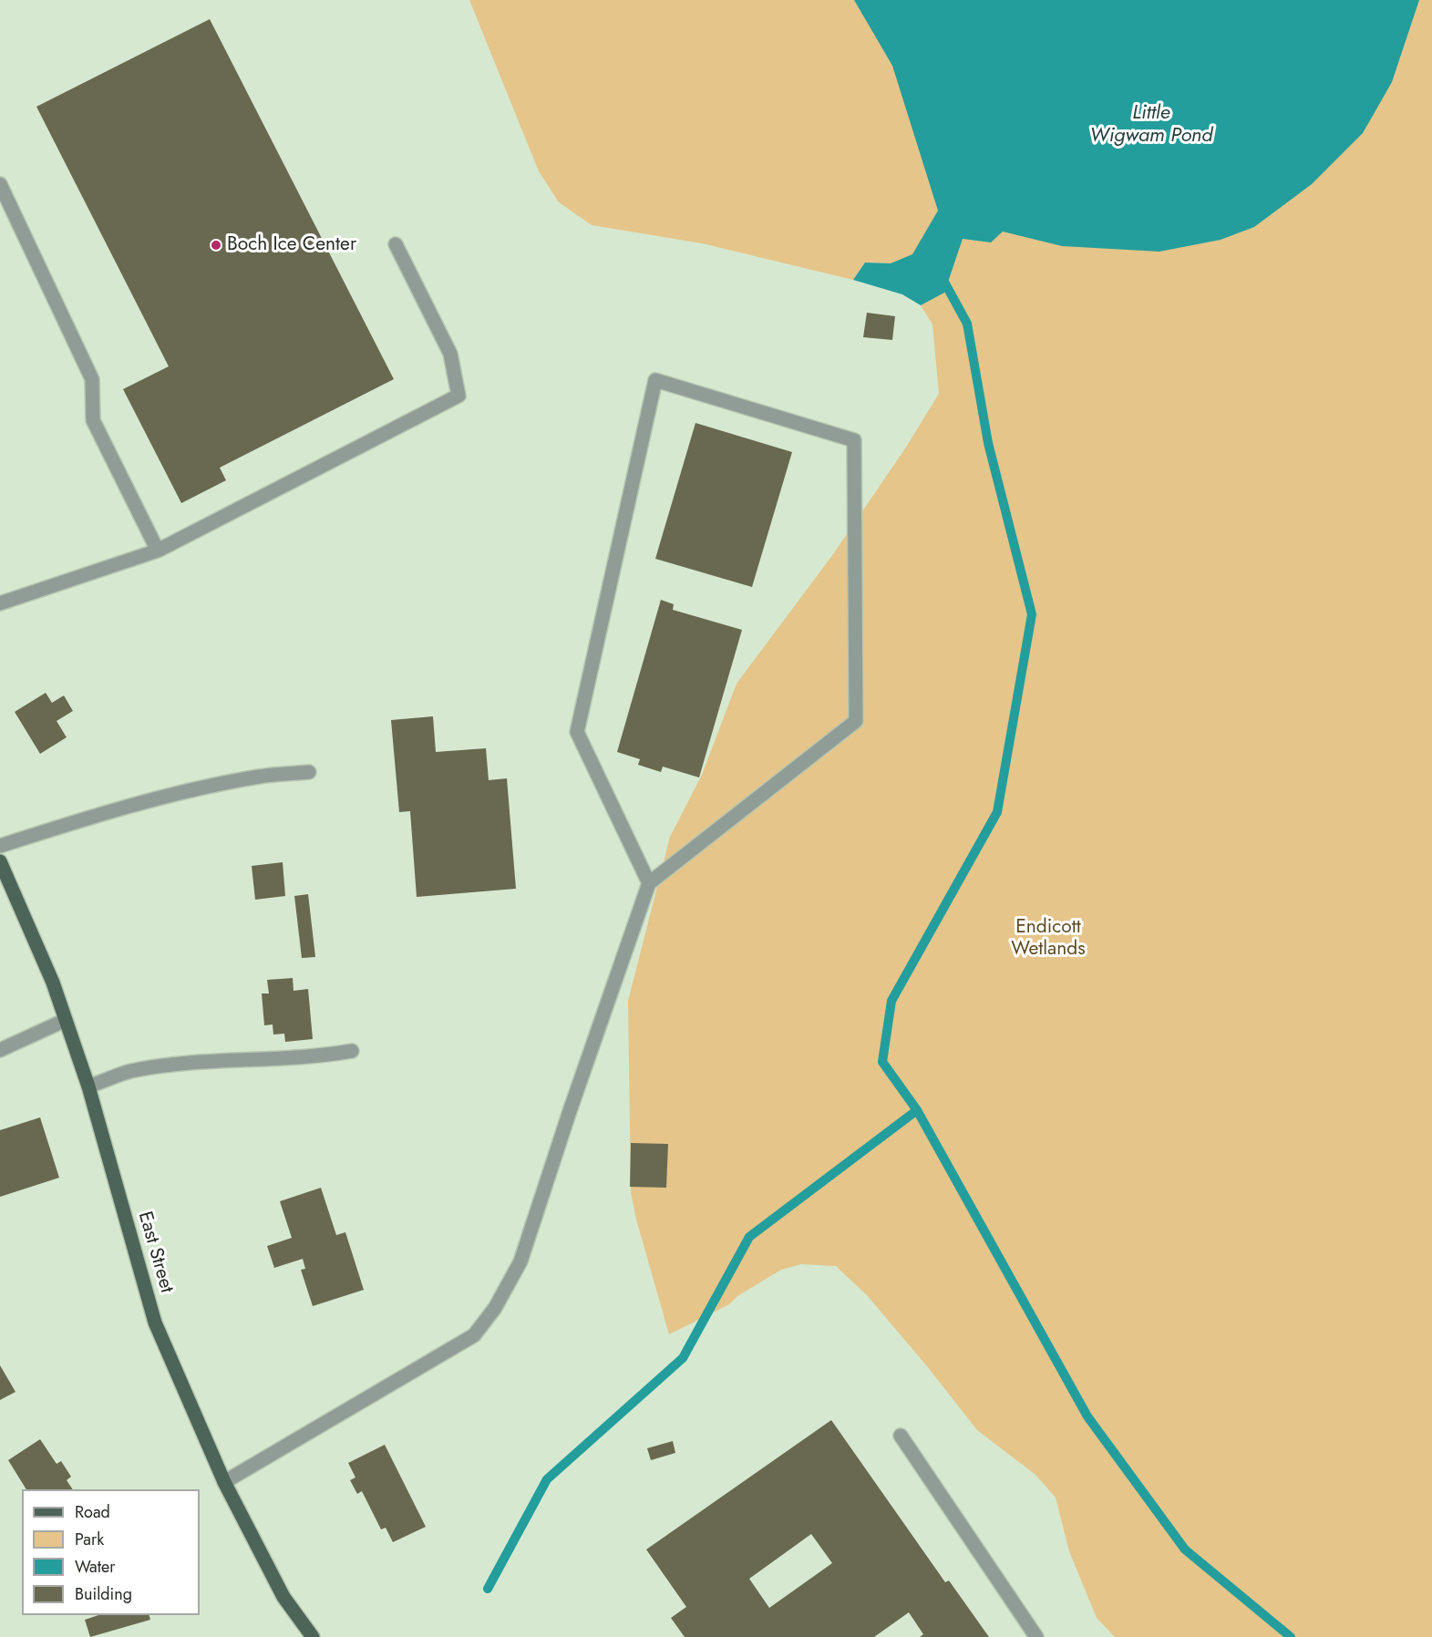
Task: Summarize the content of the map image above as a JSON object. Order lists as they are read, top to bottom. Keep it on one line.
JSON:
{"streets":{"main road":["East Street"]},"water":["Little Wigwam Pond"],"parks":["Endicott Wetlands"],"places":["Boch Ice Center"],"legend":["Road","Park","Water","Building"]}
